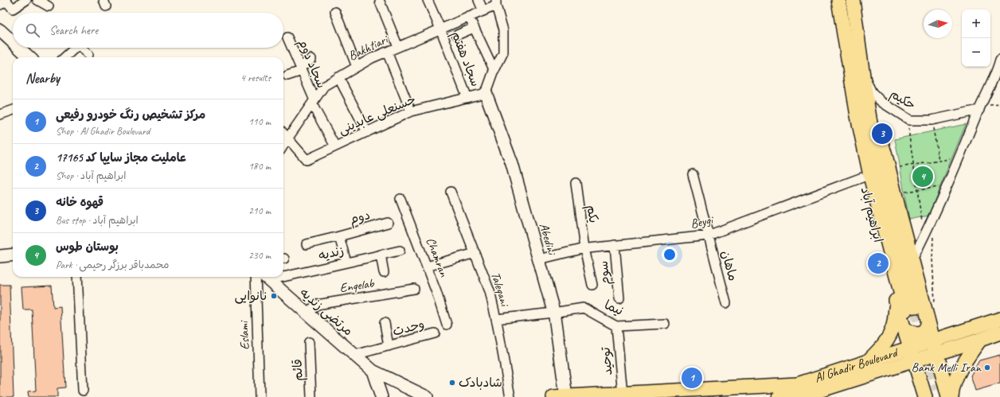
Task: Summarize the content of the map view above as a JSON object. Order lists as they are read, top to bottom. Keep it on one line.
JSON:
{"streets":{"main road":["ابراهیم آباد","Al Ghadir Boulevard"],"street":["Bakhtiari","سجاد هفتم","سجاد دوم","حکیم","حسنعلی عابدینی","یکم","دوم","Beygi","Abedini","زندیه","Chamran","ماهان","سوم","Enqelab","Taleqani","نیما","مرتضی زندیه","وحدت","Eslami","توحید","قائم"]},"crossings":[["Bakhtiari","سجاد هفتم"],["Bakhtiari","سجاد دوم"],["Bakhtiari","حسنعلی عابدینی"],["سجاد هفتم","حسنعلی عابدینی"],["سجاد دوم","حسنعلی عابدینی"],["حکیم","ابراهیم آباد"],["حسنعلی عابدینی","Abedini"],["یکم","Beygi"],["ابراهیم آباد","Beygi"],["ابراهیم آباد","Al Ghadir Boulevard"],["دوم","زندیه"],["Beygi","Abedini"],["Beygi","ماهان"],["Beygi","سوم"],["Abedini","نیما"],["Abedini","Al Ghadir Boulevard"],["Enqelab","مرتضی زندیه"],["Taleqani","نیما"],["نیما","توحید"],["مرتضی زندیه","وحدت"],["توحید","Al Ghadir Boulevard"]],"places":["نانوایی","Bank Melli Iran","شادبادک"],"north":"right","page":{"map_buttons":["+","−"],"search":"Search here","heading":["Nearby","4 results"],"list":[{"mark":"1","name":"مرکز تشخیص رنگ خودرو رفیعی","note":"Shop · Al Ghadir Boulevard","value":"110 m"},{"mark":"2","name":"عاملیت مجاز سایپا کد 17165","note":"Shop · ابراهیم آباد","value":"180 m"},{"mark":"3","name":"قهوه خانه","note":"Bus stop · ابراهیم آباد","value":"210 m"},{"mark":"4","name":"بوستان طوس","note":"Park · محمدباقر برزگر رحیمی","value":"230 m"}],"pins":["3","4","2","1"]}}
